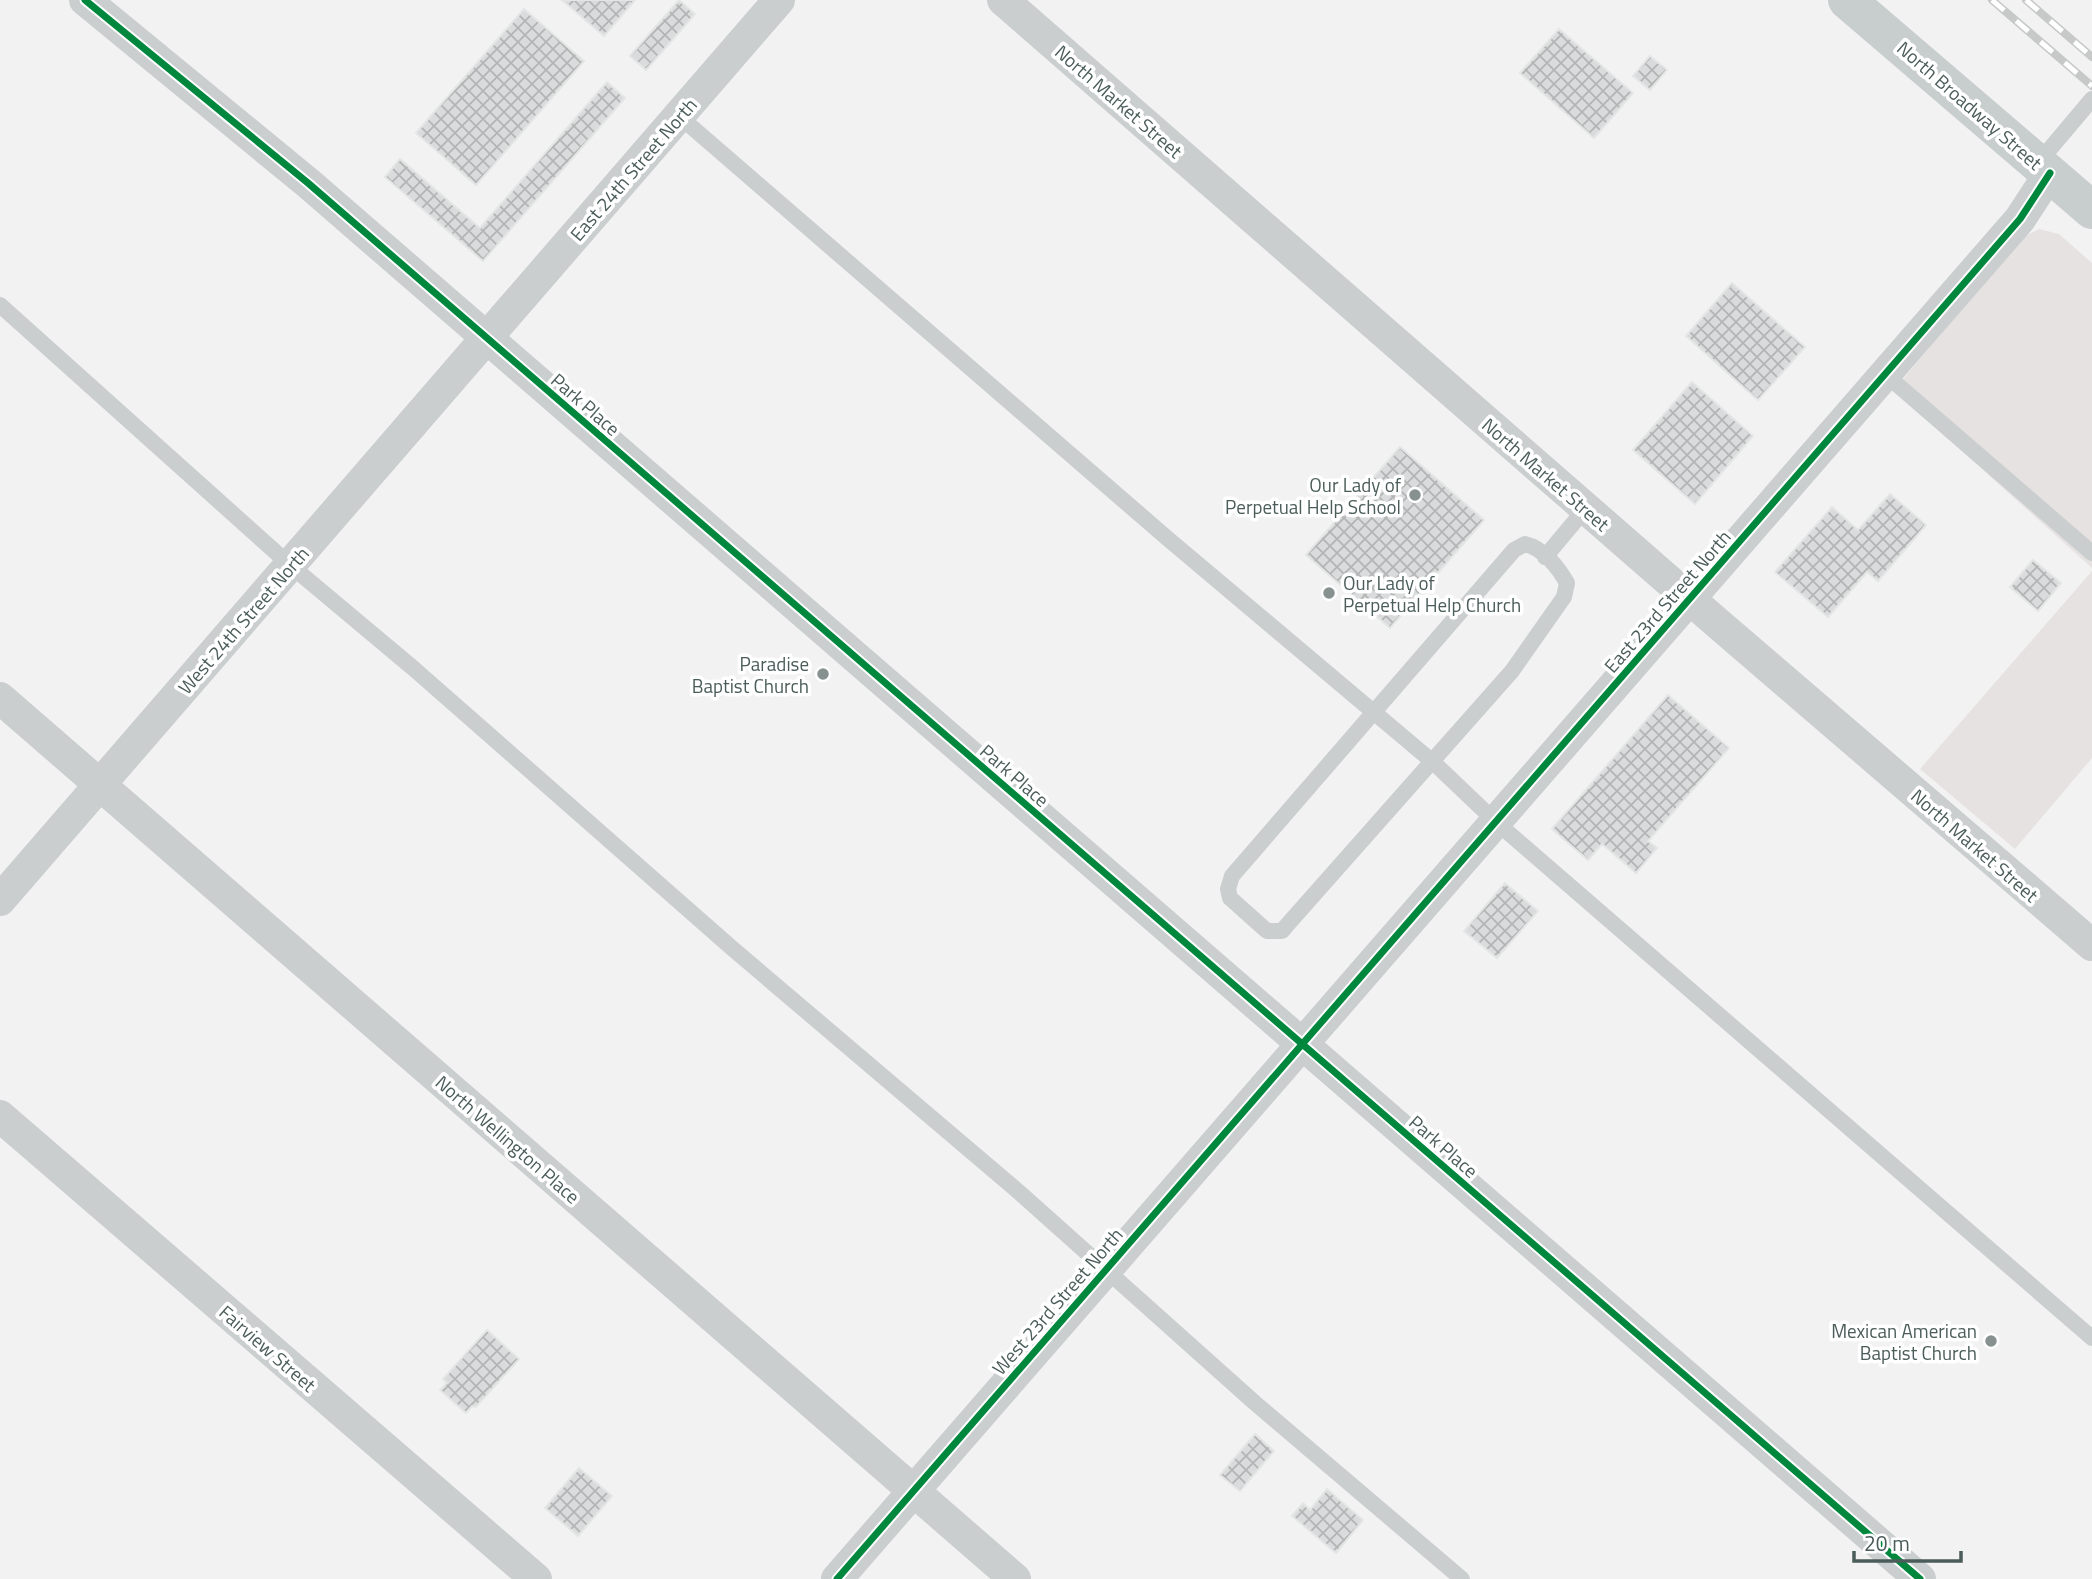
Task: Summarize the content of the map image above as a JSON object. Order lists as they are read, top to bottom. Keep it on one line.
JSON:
{"streets":{"main road":["North Broadway Street"],"street":["North Market Street","East 24th Street North","Park Place","East 23rd Street North","West 24th Street North","North Wellington Place","West 23rd Street North","Fairview Street"]},"crossings":[["North Market Street","East 23rd Street North"],["North Broadway Street","East 23rd Street North"],["East 24th Street North","Park Place"],["East 24th Street North","West 24th Street North"],["Park Place","East 23rd Street North"],["Park Place","West 24th Street North"],["Park Place","West 23rd Street North"],["East 23rd Street North","West 23rd Street North"],["West 24th Street North","North Wellington Place"],["North Wellington Place","West 23rd Street North"]],"places":["Our Lady of Perpetual Help School","Our Lady of Perpetual Help Church","Paradise Baptist Church","Mexican American Baptist Church"],"scale_bar":"20 m"}
